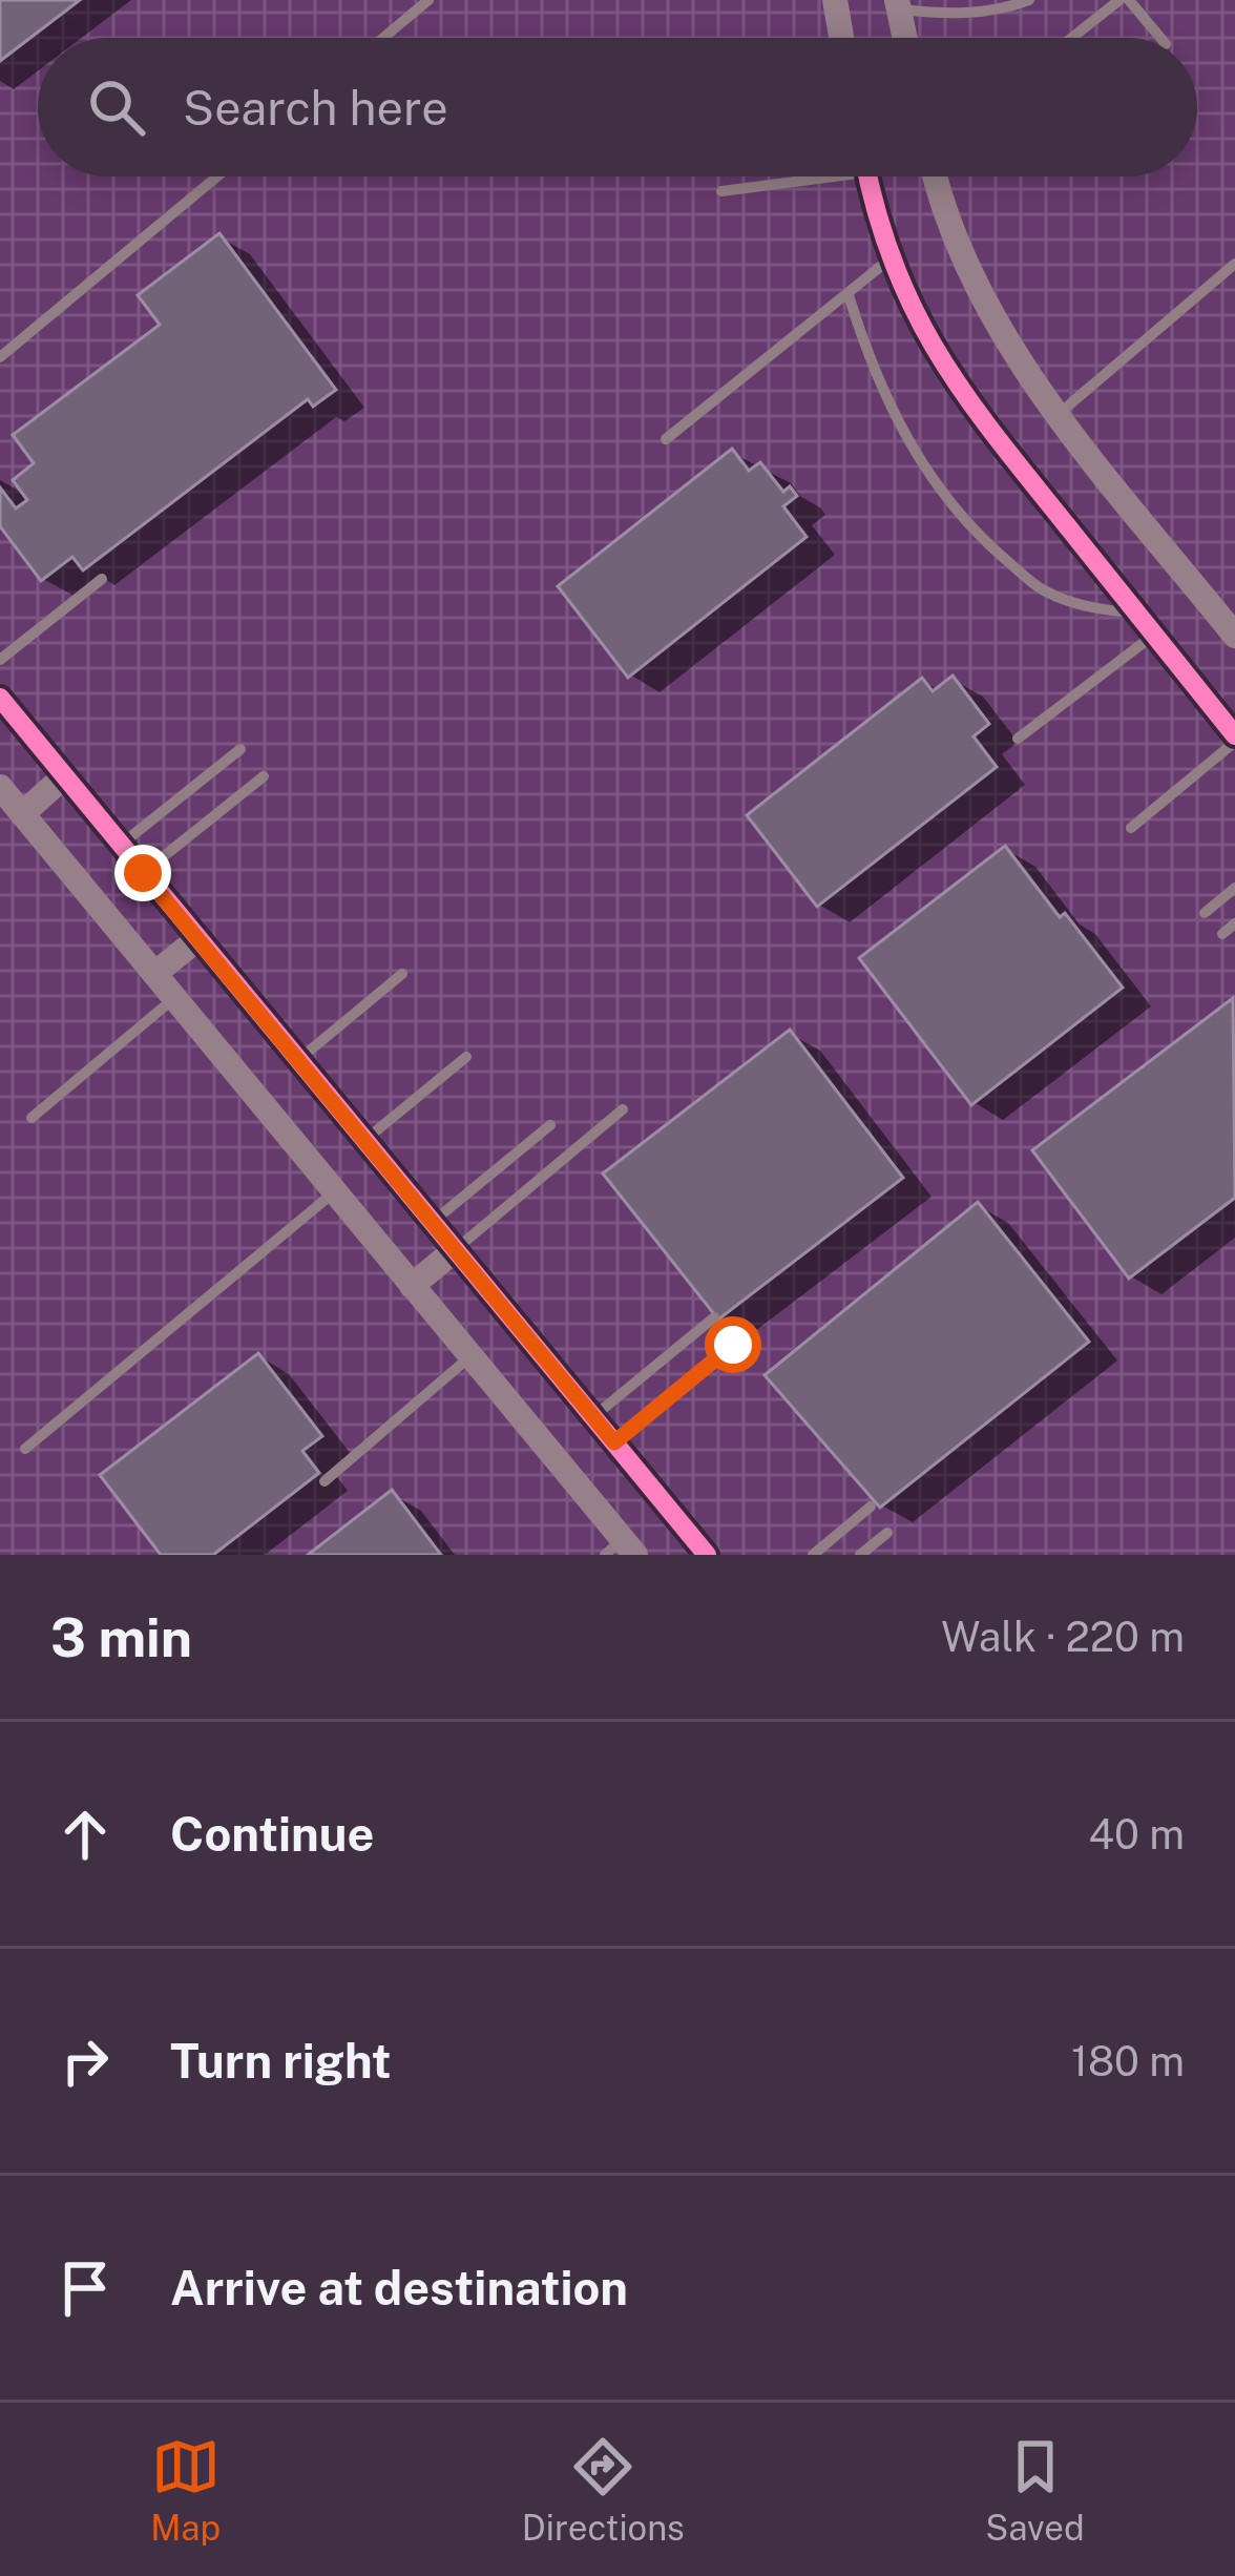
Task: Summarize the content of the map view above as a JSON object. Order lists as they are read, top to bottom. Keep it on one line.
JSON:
{"page":{"search":"Search here","heading":["3 min","Walk · 220 m"],"list":[["Continue","40 m"],["Turn right","180 m"],"Arrive at destination"],"nav":["Map","Directions","Saved"]}}
